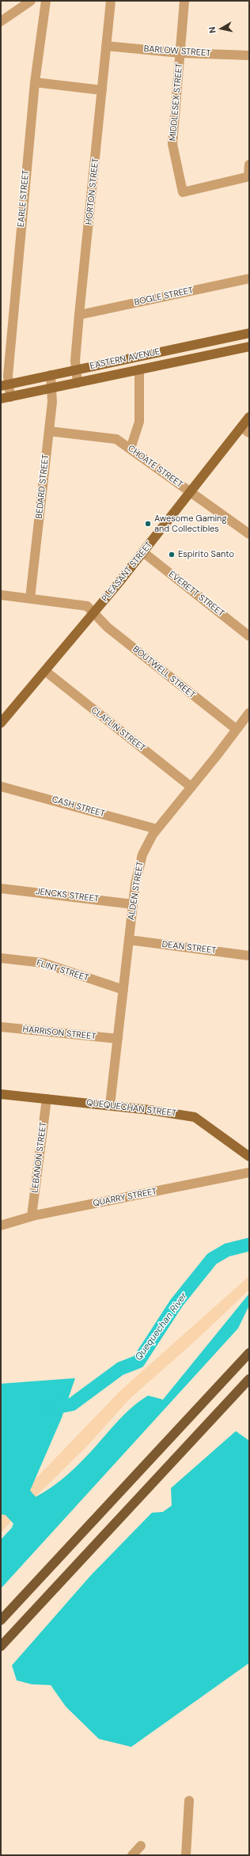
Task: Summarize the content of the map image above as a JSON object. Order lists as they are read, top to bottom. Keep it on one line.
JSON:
{"streets":{"main road":["EASTERN AVENUE","PLEASANT STREET","QUEQUECHAN STREET"],"street":["BARLOW STREET","MIDDLESEX STREET","HORTON STREET","EARLE STREET","BOGLE STREET","CHOATE STREET","BEDARD STREET","EVERETT STREET","BOUTWELL STREET","CLAFLIN STREET","CASH STREET","ALDEN STREET","JENCKS STREET","DEAN STREET","FLINT STREET","HARRISON STREET","LEBANON STREET","QUARRY STREET"]},"crossings":[["BARLOW STREET","MIDDLESEX STREET"],["BARLOW STREET","HORTON STREET"],["HORTON STREET","BOGLE STREET"],["HORTON STREET","EASTERN AVENUE"],["EARLE STREET","EASTERN AVENUE"],["EASTERN AVENUE","BEDARD STREET"],["CHOATE STREET","BEDARD STREET"],["CHOATE STREET","PLEASANT STREET"],["BEDARD STREET","BOUTWELL STREET"],["PLEASANT STREET","EVERETT STREET"],["PLEASANT STREET","BOUTWELL STREET"],["PLEASANT STREET","CLAFLIN STREET"],["BOUTWELL STREET","ALDEN STREET"],["CLAFLIN STREET","ALDEN STREET"],["CASH STREET","ALDEN STREET"],["ALDEN STREET","JENCKS STREET"],["ALDEN STREET","DEAN STREET"],["ALDEN STREET","FLINT STREET"],["ALDEN STREET","HARRISON STREET"],["ALDEN STREET","QUEQUECHAN STREET"],["QUEQUECHAN STREET","LEBANON STREET"],["LEBANON STREET","QUARRY STREET"]],"water":["Quequechan River"],"places":["Awesome Gaming and Collectibles","Espirito Santo"],"north":"left"}
